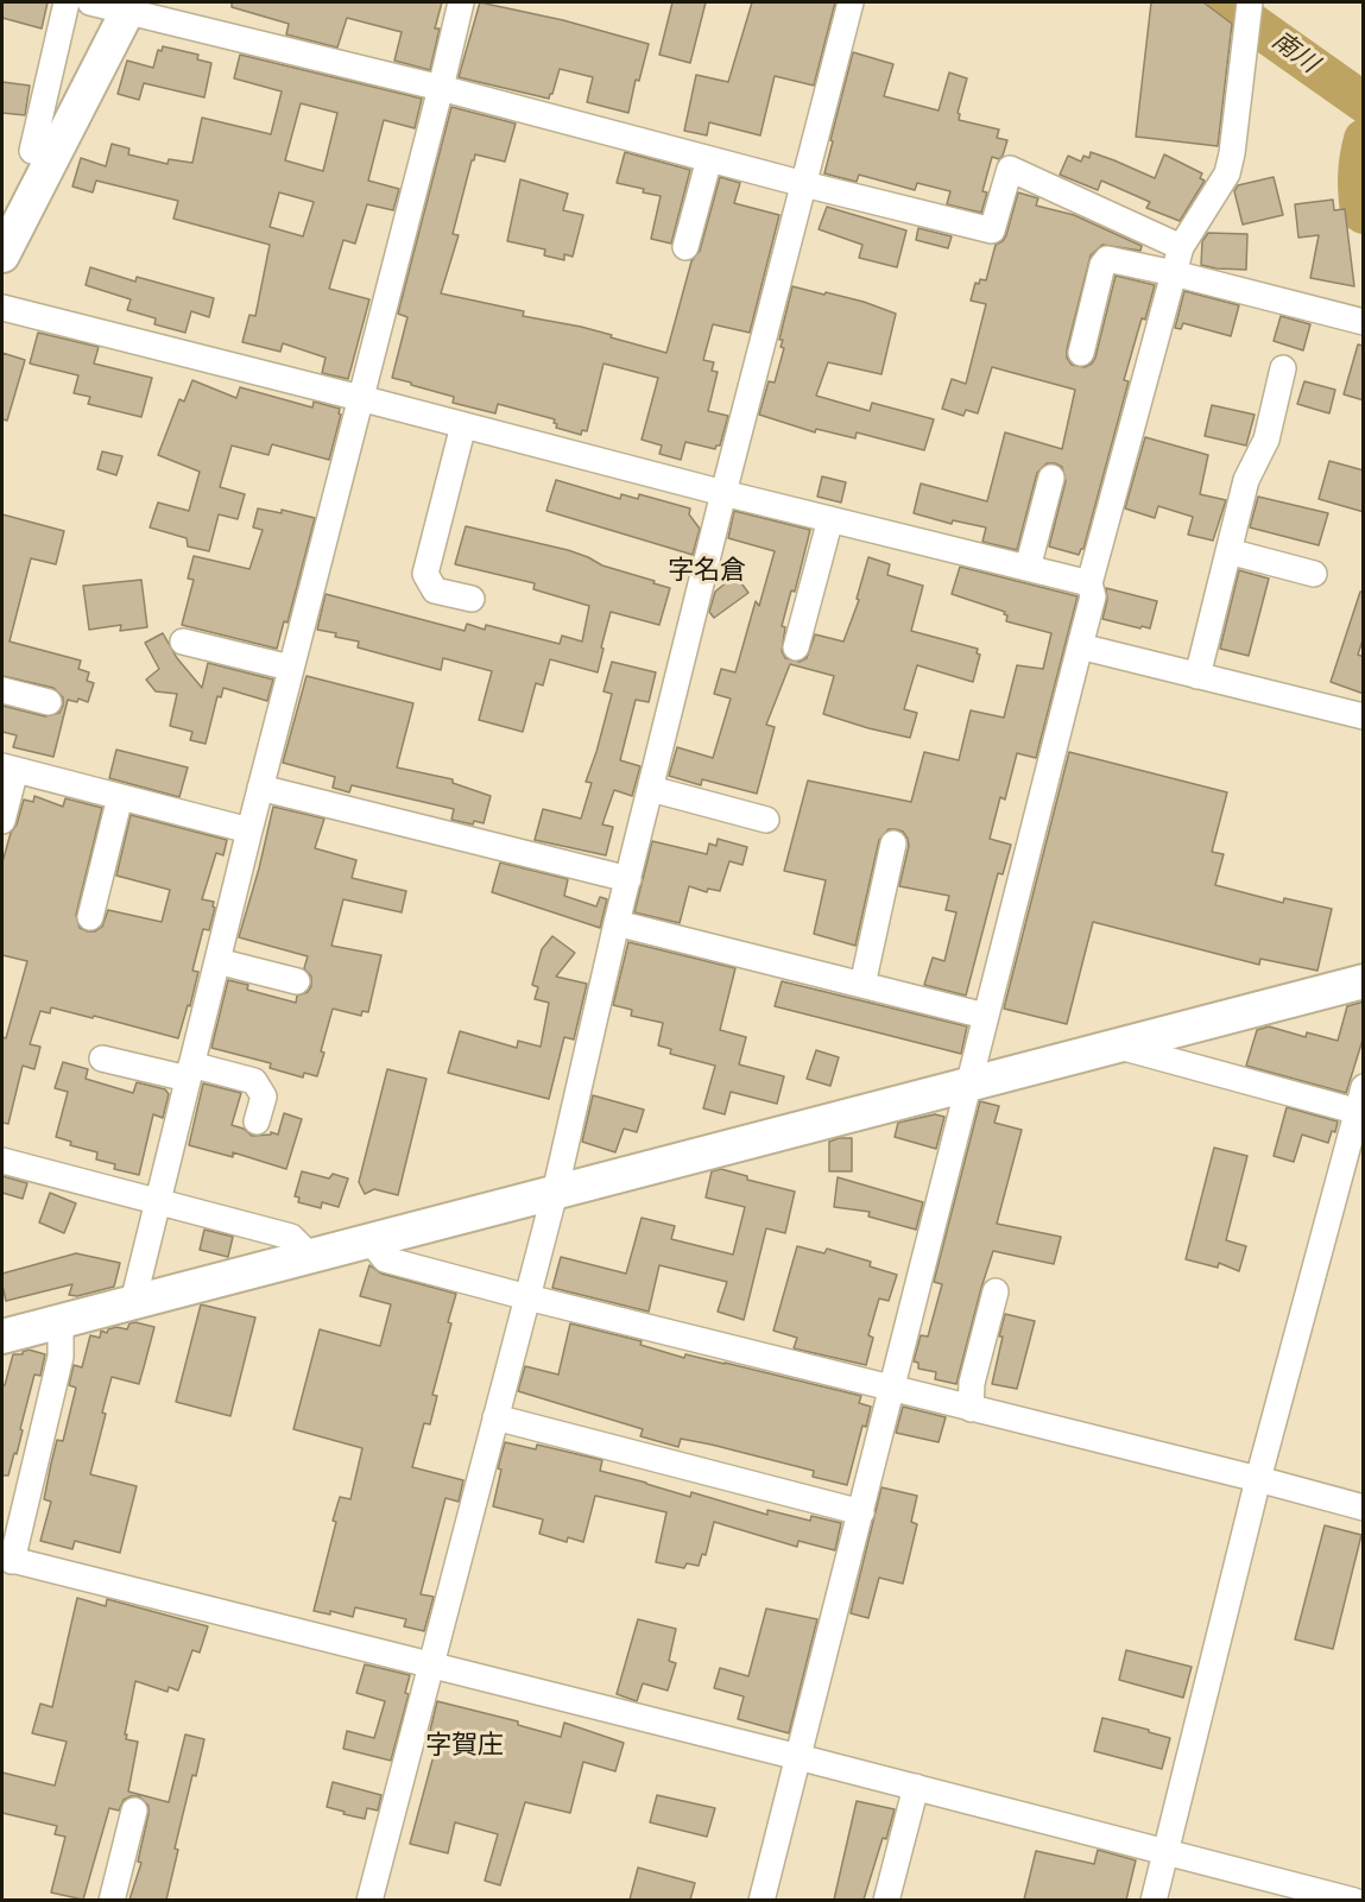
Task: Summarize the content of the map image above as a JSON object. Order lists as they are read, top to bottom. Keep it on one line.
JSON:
{"districts":["字名倉","字賀庄"],"water":["南川"]}
